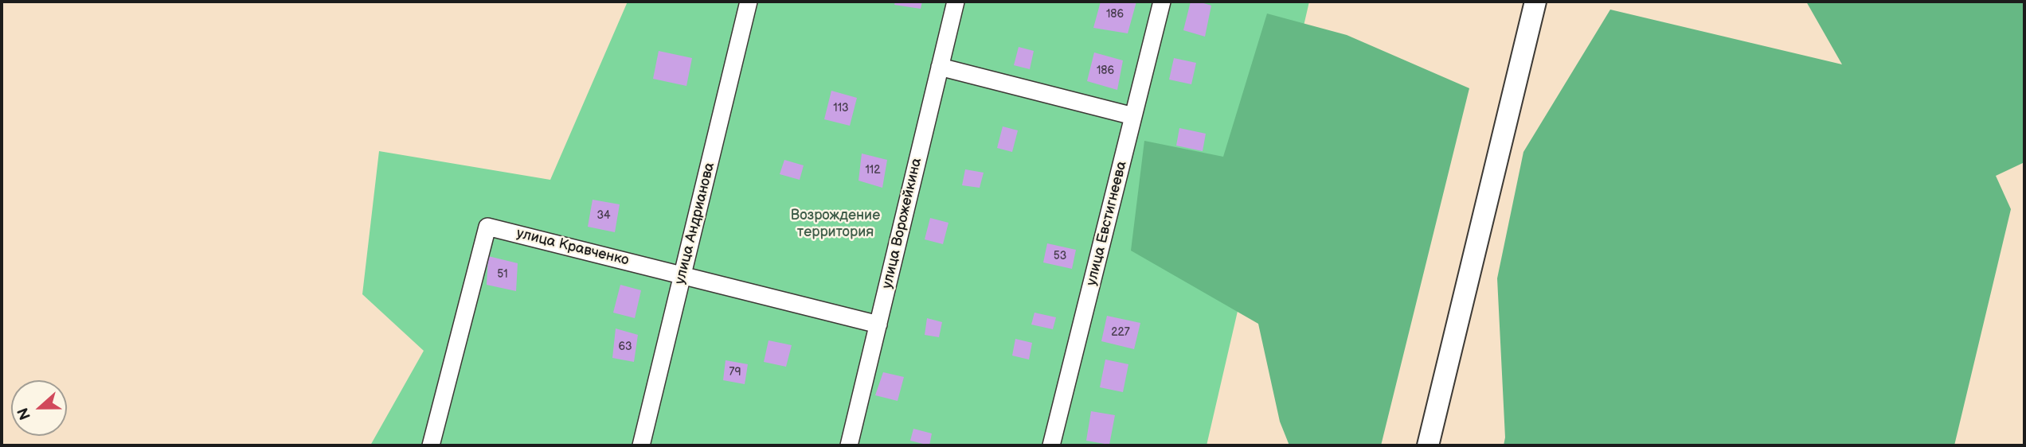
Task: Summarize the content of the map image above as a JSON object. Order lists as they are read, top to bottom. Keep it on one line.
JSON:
{"streets":{"street":["улица Андрианова","улица Ворожейкина","улица Евстигнеева","улица Кравченко"]},"crossings":[["улица Андрианова","улица Кравченко"],["улица Ворожейкина","улица Кравченко"]],"parks":["Возрождение территория"],"house_numbers":["186","186","113","112","34","53","51","227","63","79"],"north":"left"}
